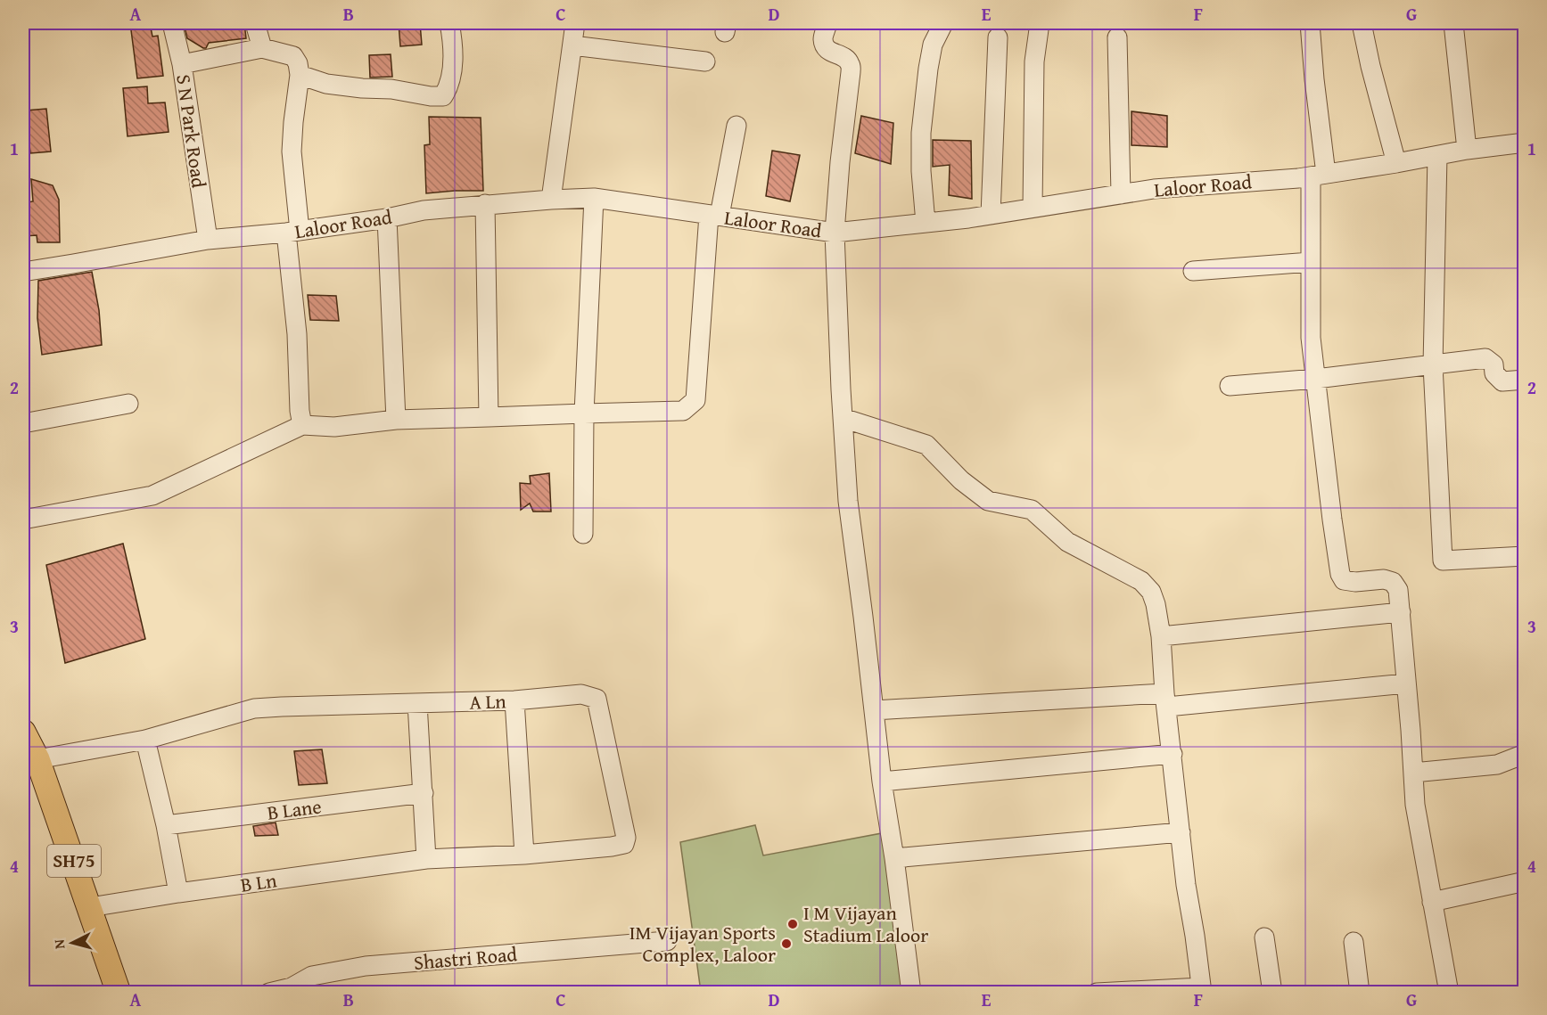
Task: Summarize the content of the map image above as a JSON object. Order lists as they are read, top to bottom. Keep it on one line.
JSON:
{"streets":{"main road":["SH75"],"street":["S N Park Road","Laloor Road","A Ln","B Lane","B Ln","Shastri Road"]},"crossings":[["S N Park Road","Laloor Road"],["A Ln","SH75"],["A Ln","B Ln"],["SH75","B Ln"]],"places":["I M Vijayan Stadium Laloor","IM Vijayan Sports Complex, Laloor"],"north":"left","grid":{"columns":["A","B","C","D","E","F","G"],"rows":["1","2","3","4"]}}
